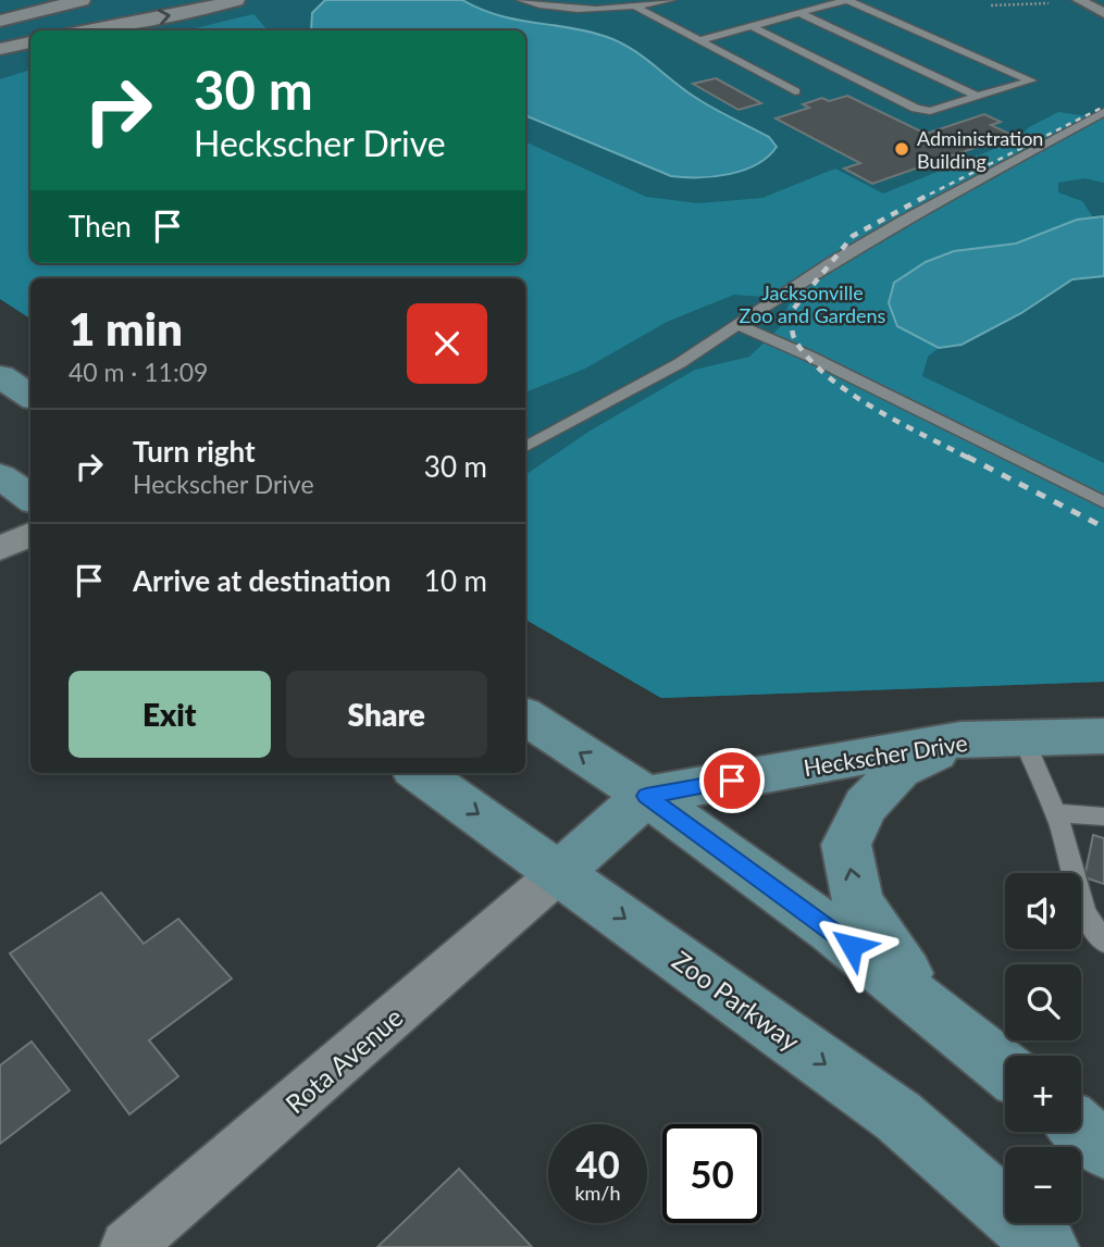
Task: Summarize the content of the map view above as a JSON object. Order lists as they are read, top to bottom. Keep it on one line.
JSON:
{"streets":{"main road":["Heckscher Drive","Zoo Parkway"],"street":["Rota Avenue"]},"crossings":[["Zoo Parkway","Rota Avenue"]],"parks":["Jacksonville Zoo and Gardens"],"places":["Administration Building"],"page":{"turn":["30 m","Heckscher Drive"],"then":"Then","heading":["1 min","40 m · 11:09"],"list":[{"name":"Turn right","note":"Heckscher Drive","value":"30 m"},{"name":"Arrive at destination","value":"10 m"}],"buttons":["Exit","Share"],"map_buttons":["+","−"],"speed":"40 km/h","limit":"50"}}
